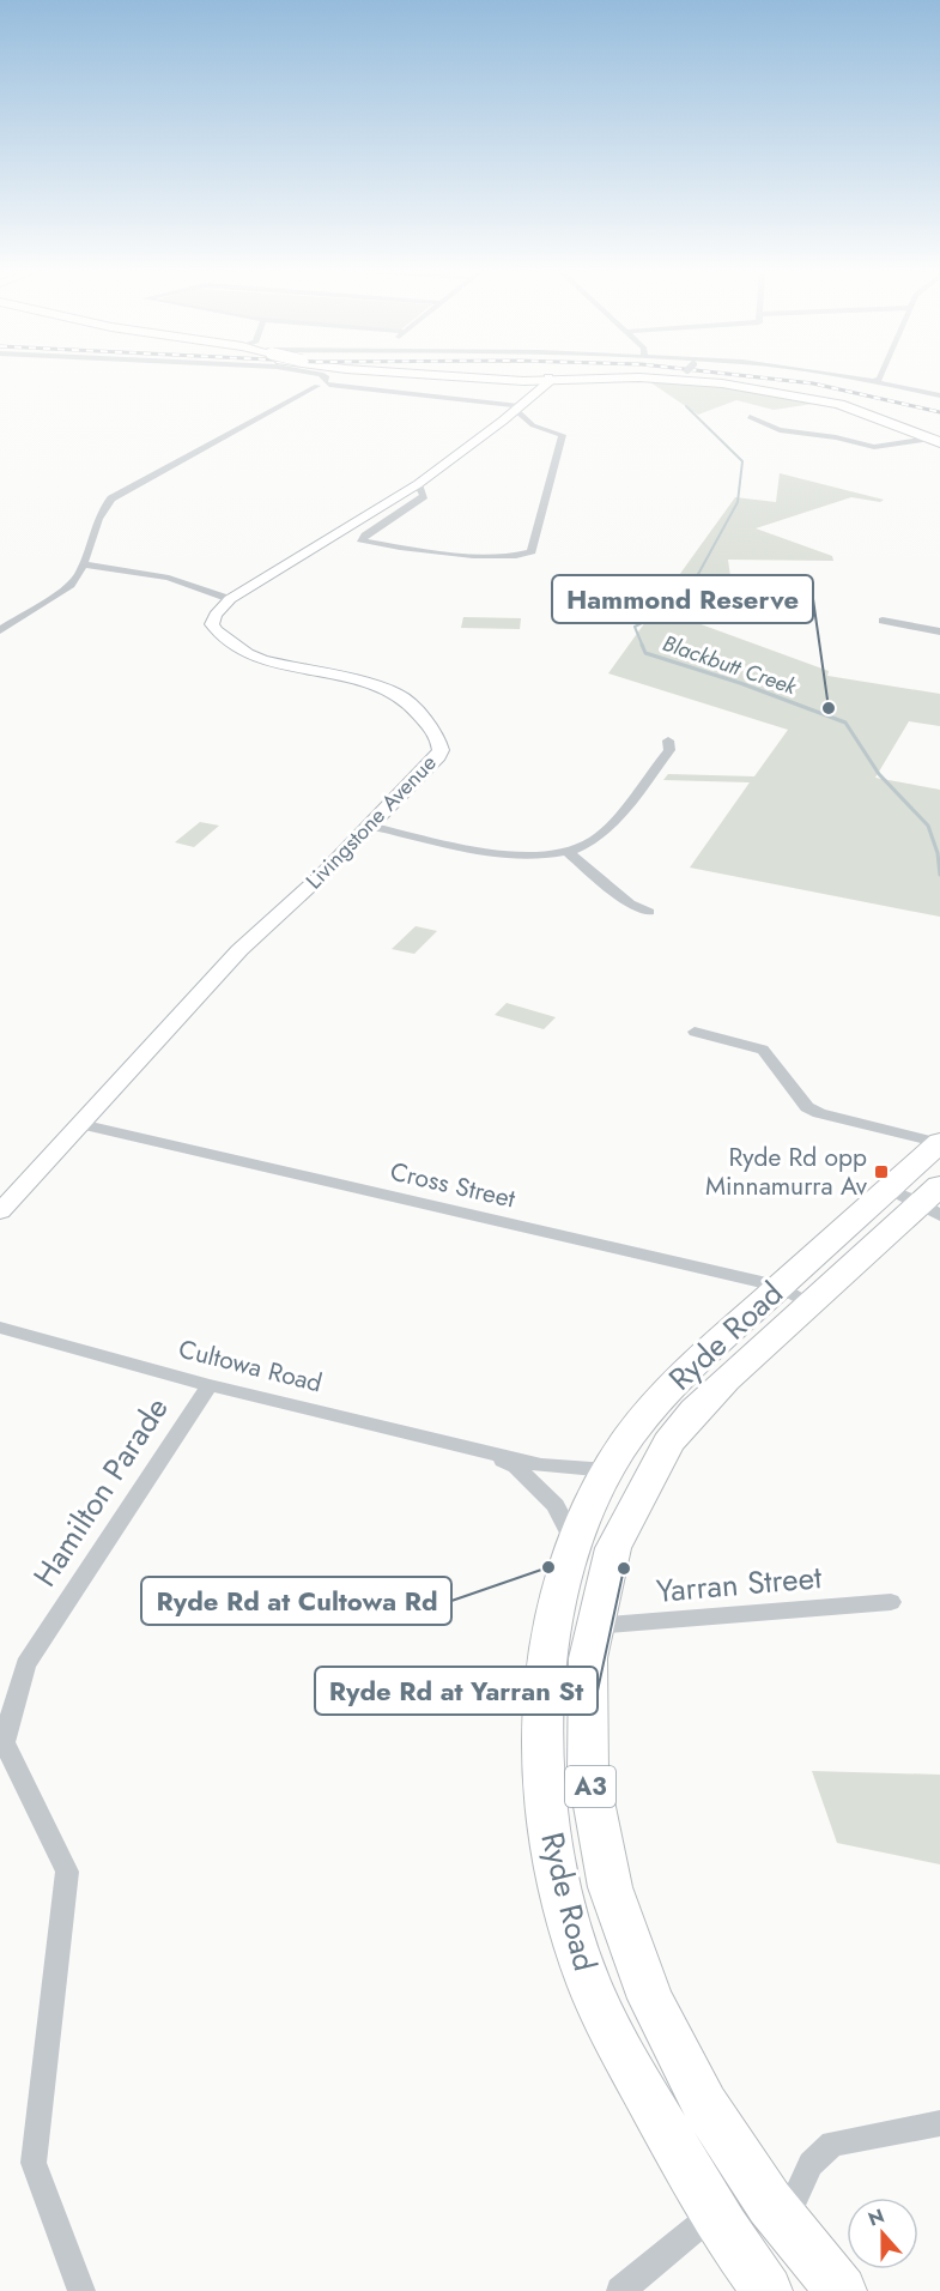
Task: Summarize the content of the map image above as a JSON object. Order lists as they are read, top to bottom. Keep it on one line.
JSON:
{"streets":{"highway":["Ryde Road","A3"],"street":["Livingstone Avenue","Cross Street","Cultowa Road","Hamilton Parade","Yarran Street"]},"crossings":[["Livingstone Avenue","Cross Street"],["Cross Street","Ryde Road"],["Ryde Road","Cultowa Road"],["Ryde Road","Yarran Street"],["Cultowa Road","Hamilton Parade"]],"water":["Blackbutt Creek"],"places":{"other":["Hammond Reserve","Ryde Rd at Cultowa Rd","Ryde Rd at Yarran St"],"transit":["Ryde Rd opp Minnamurra Av"]},"north":"top"}
